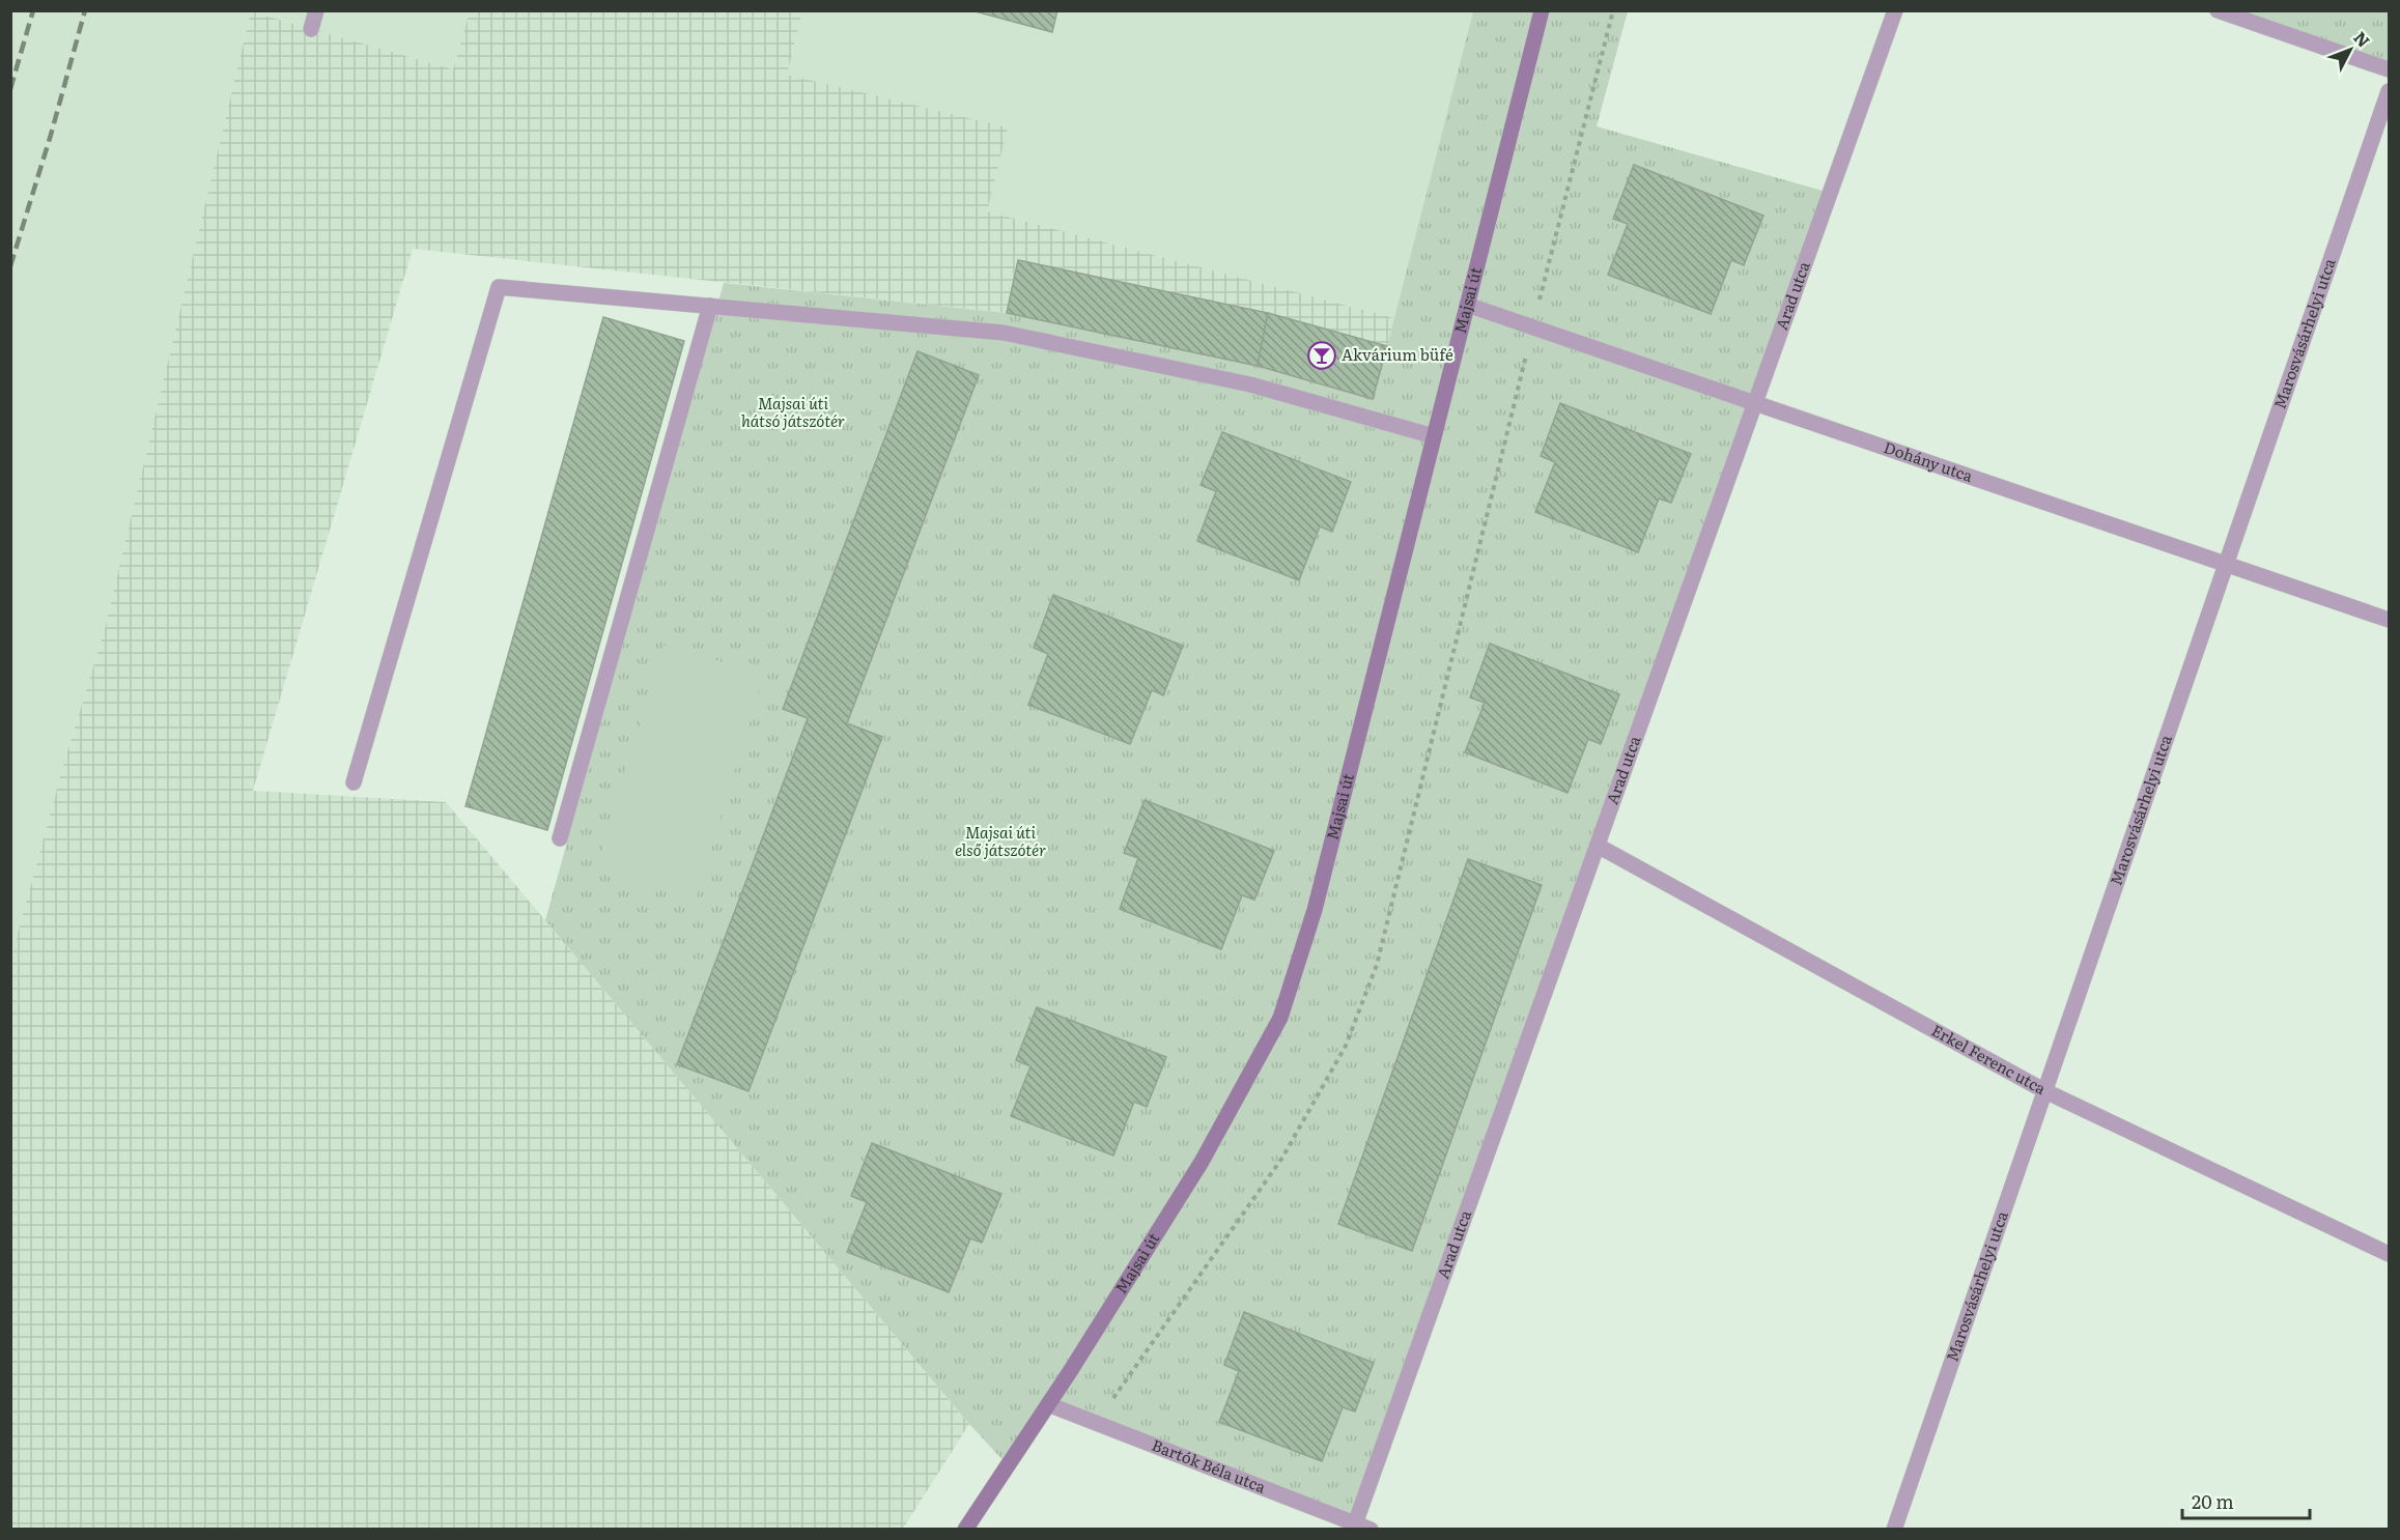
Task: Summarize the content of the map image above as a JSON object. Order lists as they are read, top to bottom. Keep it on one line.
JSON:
{"streets":{"main road":["Majsai út"],"street":["Arad utca","Marosvásárhelyi utca","Dohány utca","Erkel Ferenc utca","Bartók Béla utca"]},"crossings":[["Arad utca","Dohány utca"],["Arad utca","Erkel Ferenc utca"],["Arad utca","Bartók Béla utca"],["Majsai út","Dohány utca"],["Majsai út","Bartók Béla utca"],["Marosvásárhelyi utca","Dohány utca"],["Marosvásárhelyi utca","Erkel Ferenc utca"]],"parks":["Majsai úti hátsó játszótér","Majsai úti első játszótér"],"places":{"bar":["Akvárium büfé"]},"scale_bar":"20 m","north":"top right"}
